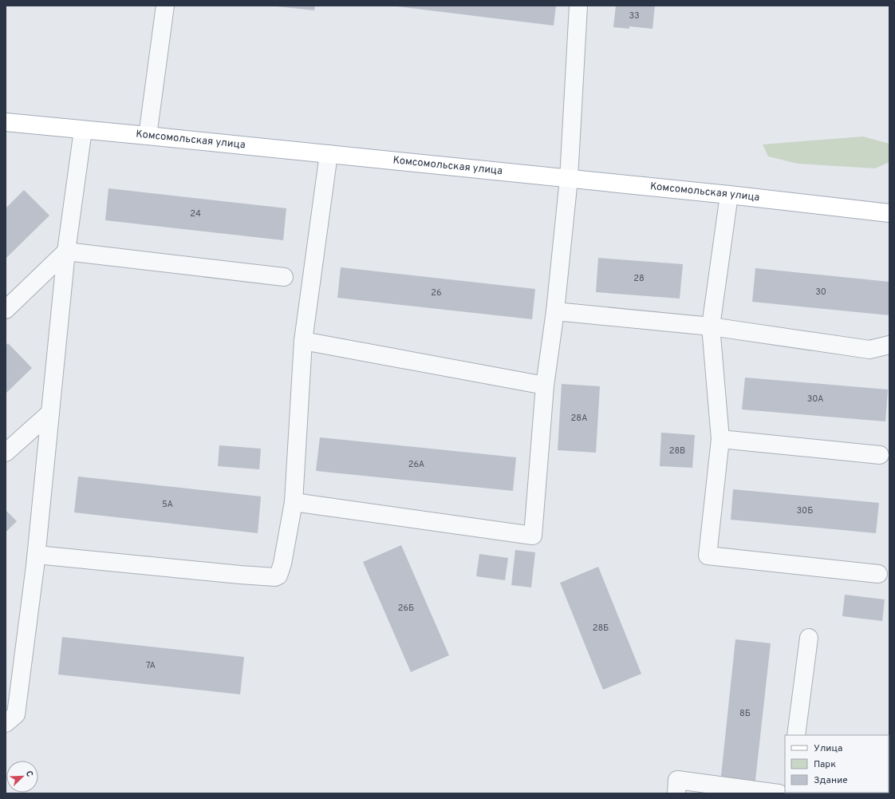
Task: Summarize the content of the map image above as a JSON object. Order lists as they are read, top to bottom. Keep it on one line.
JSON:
{"streets":{"main road":["Комсомольская улица"]},"house_numbers":["33","24","28","30","26","30А","28А","28В","26А","5А","30Б","26Б","28Б","7А","8Б"],"legend":["Улица","Парк","Здание"],"north":"top right"}
